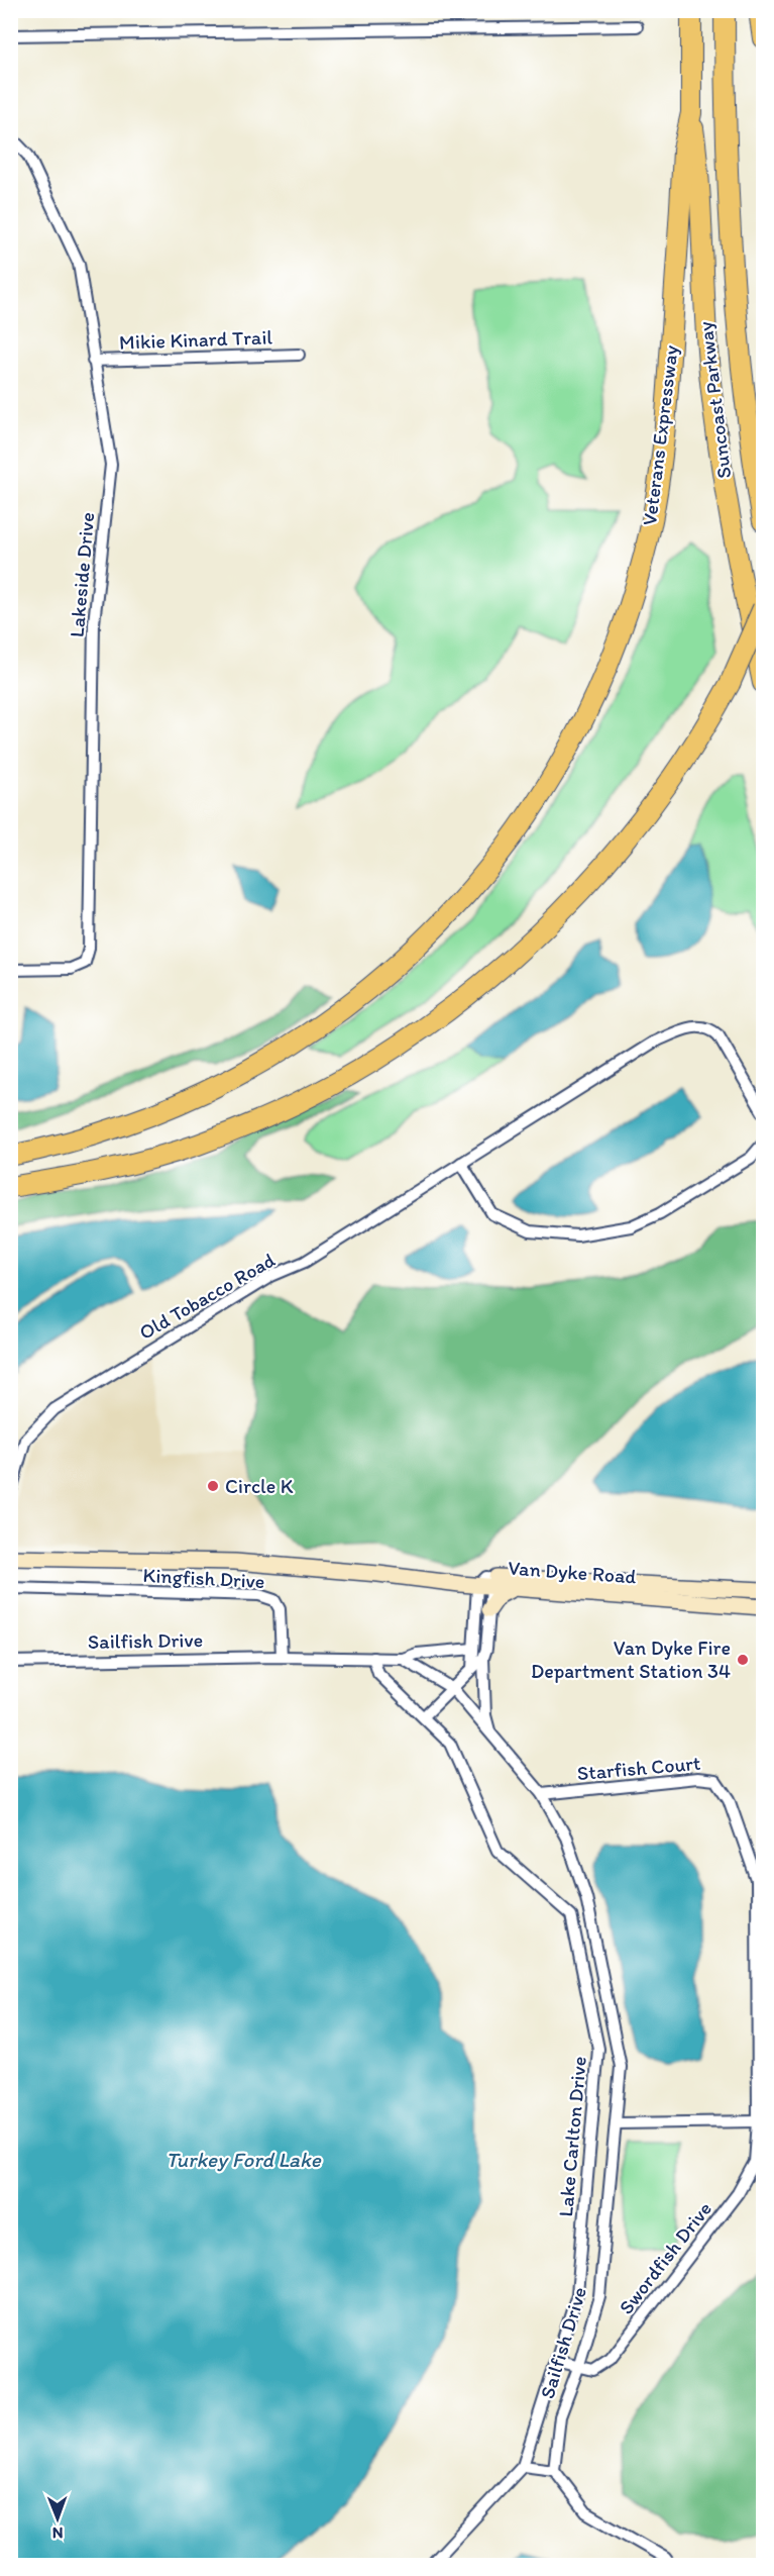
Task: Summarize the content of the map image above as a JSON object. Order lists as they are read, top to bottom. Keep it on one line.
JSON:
{"streets":{"highway":["Suncoast Parkway","Veterans Expressway"],"main road":["Van Dyke Road"],"street":["Mikie Kinard Trail","Lakeside Drive","Old Tobacco Road","Kingfish Drive","Sailfish Drive","Starfish Court","Lake Carlton Drive","Swordfish Drive"]},"crossings":[["Mikie Kinard Trail","Lakeside Drive"],["Suncoast Parkway","Veterans Expressway"],["Kingfish Drive","Sailfish Drive"],["Sailfish Drive","Starfish Court"],["Sailfish Drive","Swordfish Drive"],["Starfish Court","Swordfish Drive"]],"water":["Turkey Ford Lake"],"places":["Circle K","Van Dyke Fire Department Station 34"],"north":"bottom"}
